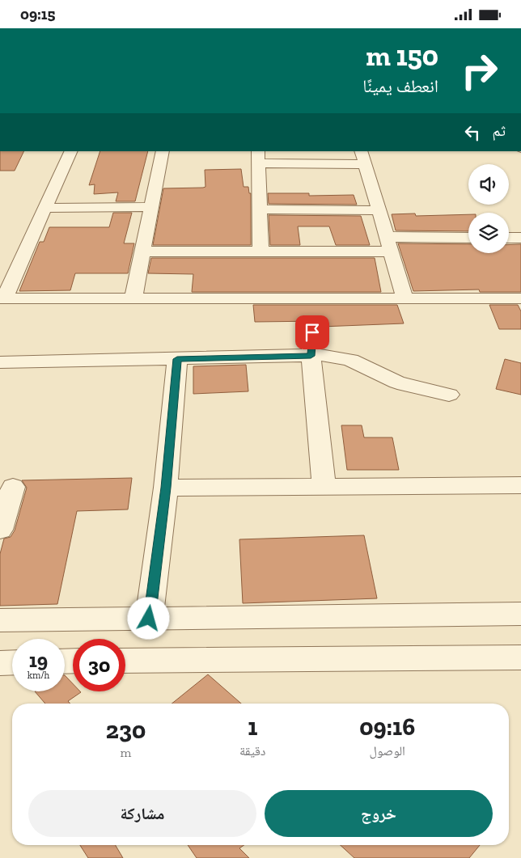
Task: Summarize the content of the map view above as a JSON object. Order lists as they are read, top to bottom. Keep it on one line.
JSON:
{"page":{"status":"09:15","turn":["150 m","انعطف يمينًا"],"then":"ثم","speed":"19 km/h","limit":"30","eta":["09:16","الوصول","1","دقيقة","230","m"],"buttons":["خروج","مشاركة"]}}
